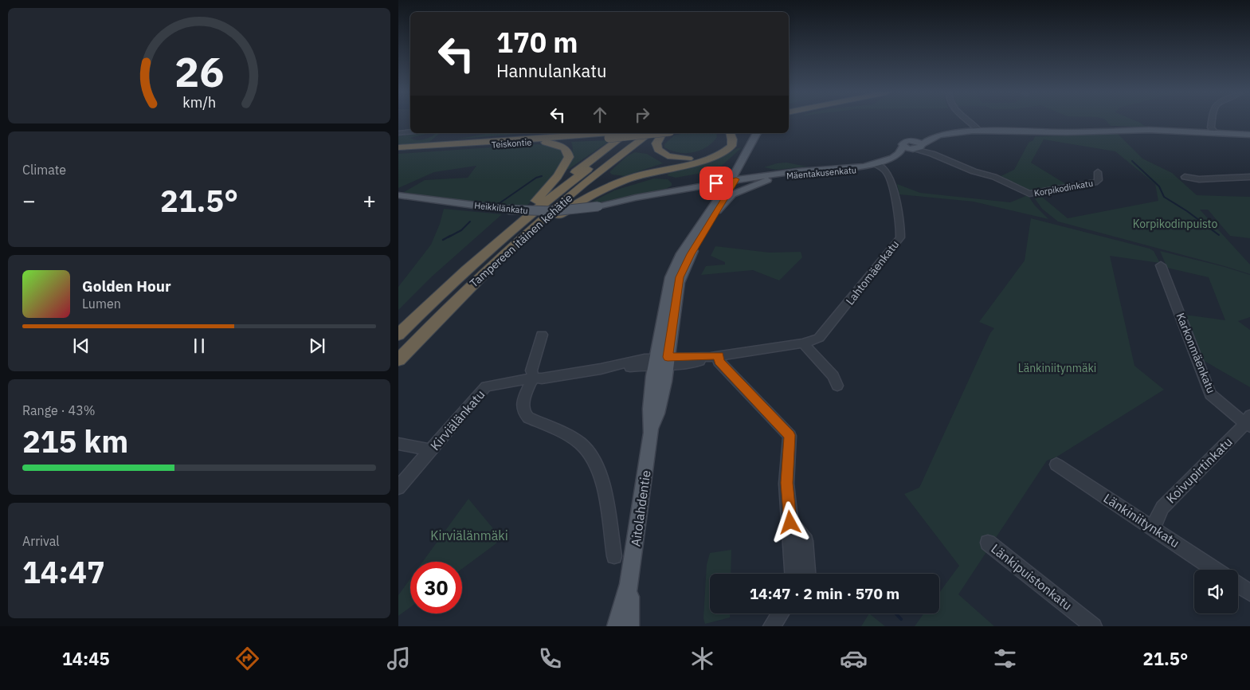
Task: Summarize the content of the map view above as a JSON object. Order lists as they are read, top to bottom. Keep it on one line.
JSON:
{"streets":{"highway":["Teiskontie","Tampereen itäinen kehätie"],"main road":["Mäentakusenkatu","Heikkilänkatu","Aitolahdentie"],"street":["Korpikodinkatu","Lahtomäenkatu","Karkonmäenkatu","Kirviälänkatu","Koivupirtinkatu","Länkiniitynkatu","Länkipuistonkatu"]},"crossings":[["Mäentakusenkatu","Korpikodinkatu"],["Mäentakusenkatu","Heikkilänkatu"],["Mäentakusenkatu","Lahtomäenkatu"],["Mäentakusenkatu","Aitolahdentie"],["Heikkilänkatu","Aitolahdentie"],["Lahtomäenkatu","Kirviälänkatu"],["Karkonmäenkatu","Koivupirtinkatu"],["Kirviälänkatu","Aitolahdentie"],["Koivupirtinkatu","Länkiniitynkatu"]],"parks":["Korpikodinpuisto","Länkiniitynmäki","Kirviälänmäki"],"page":{"turn":["170 m","Hannulankatu"],"tile":["Climate",["Range · 43%","215 km"],["Arrival","14:47"]],"heat":["−","21.5°","+"],"song":["Golden Hour","Lumen"],"limit":"30","trip":"14:47 · 2 min · 570 m","tabs":["14:45","21.5°"],"gauge":["26","km/h"]}}
